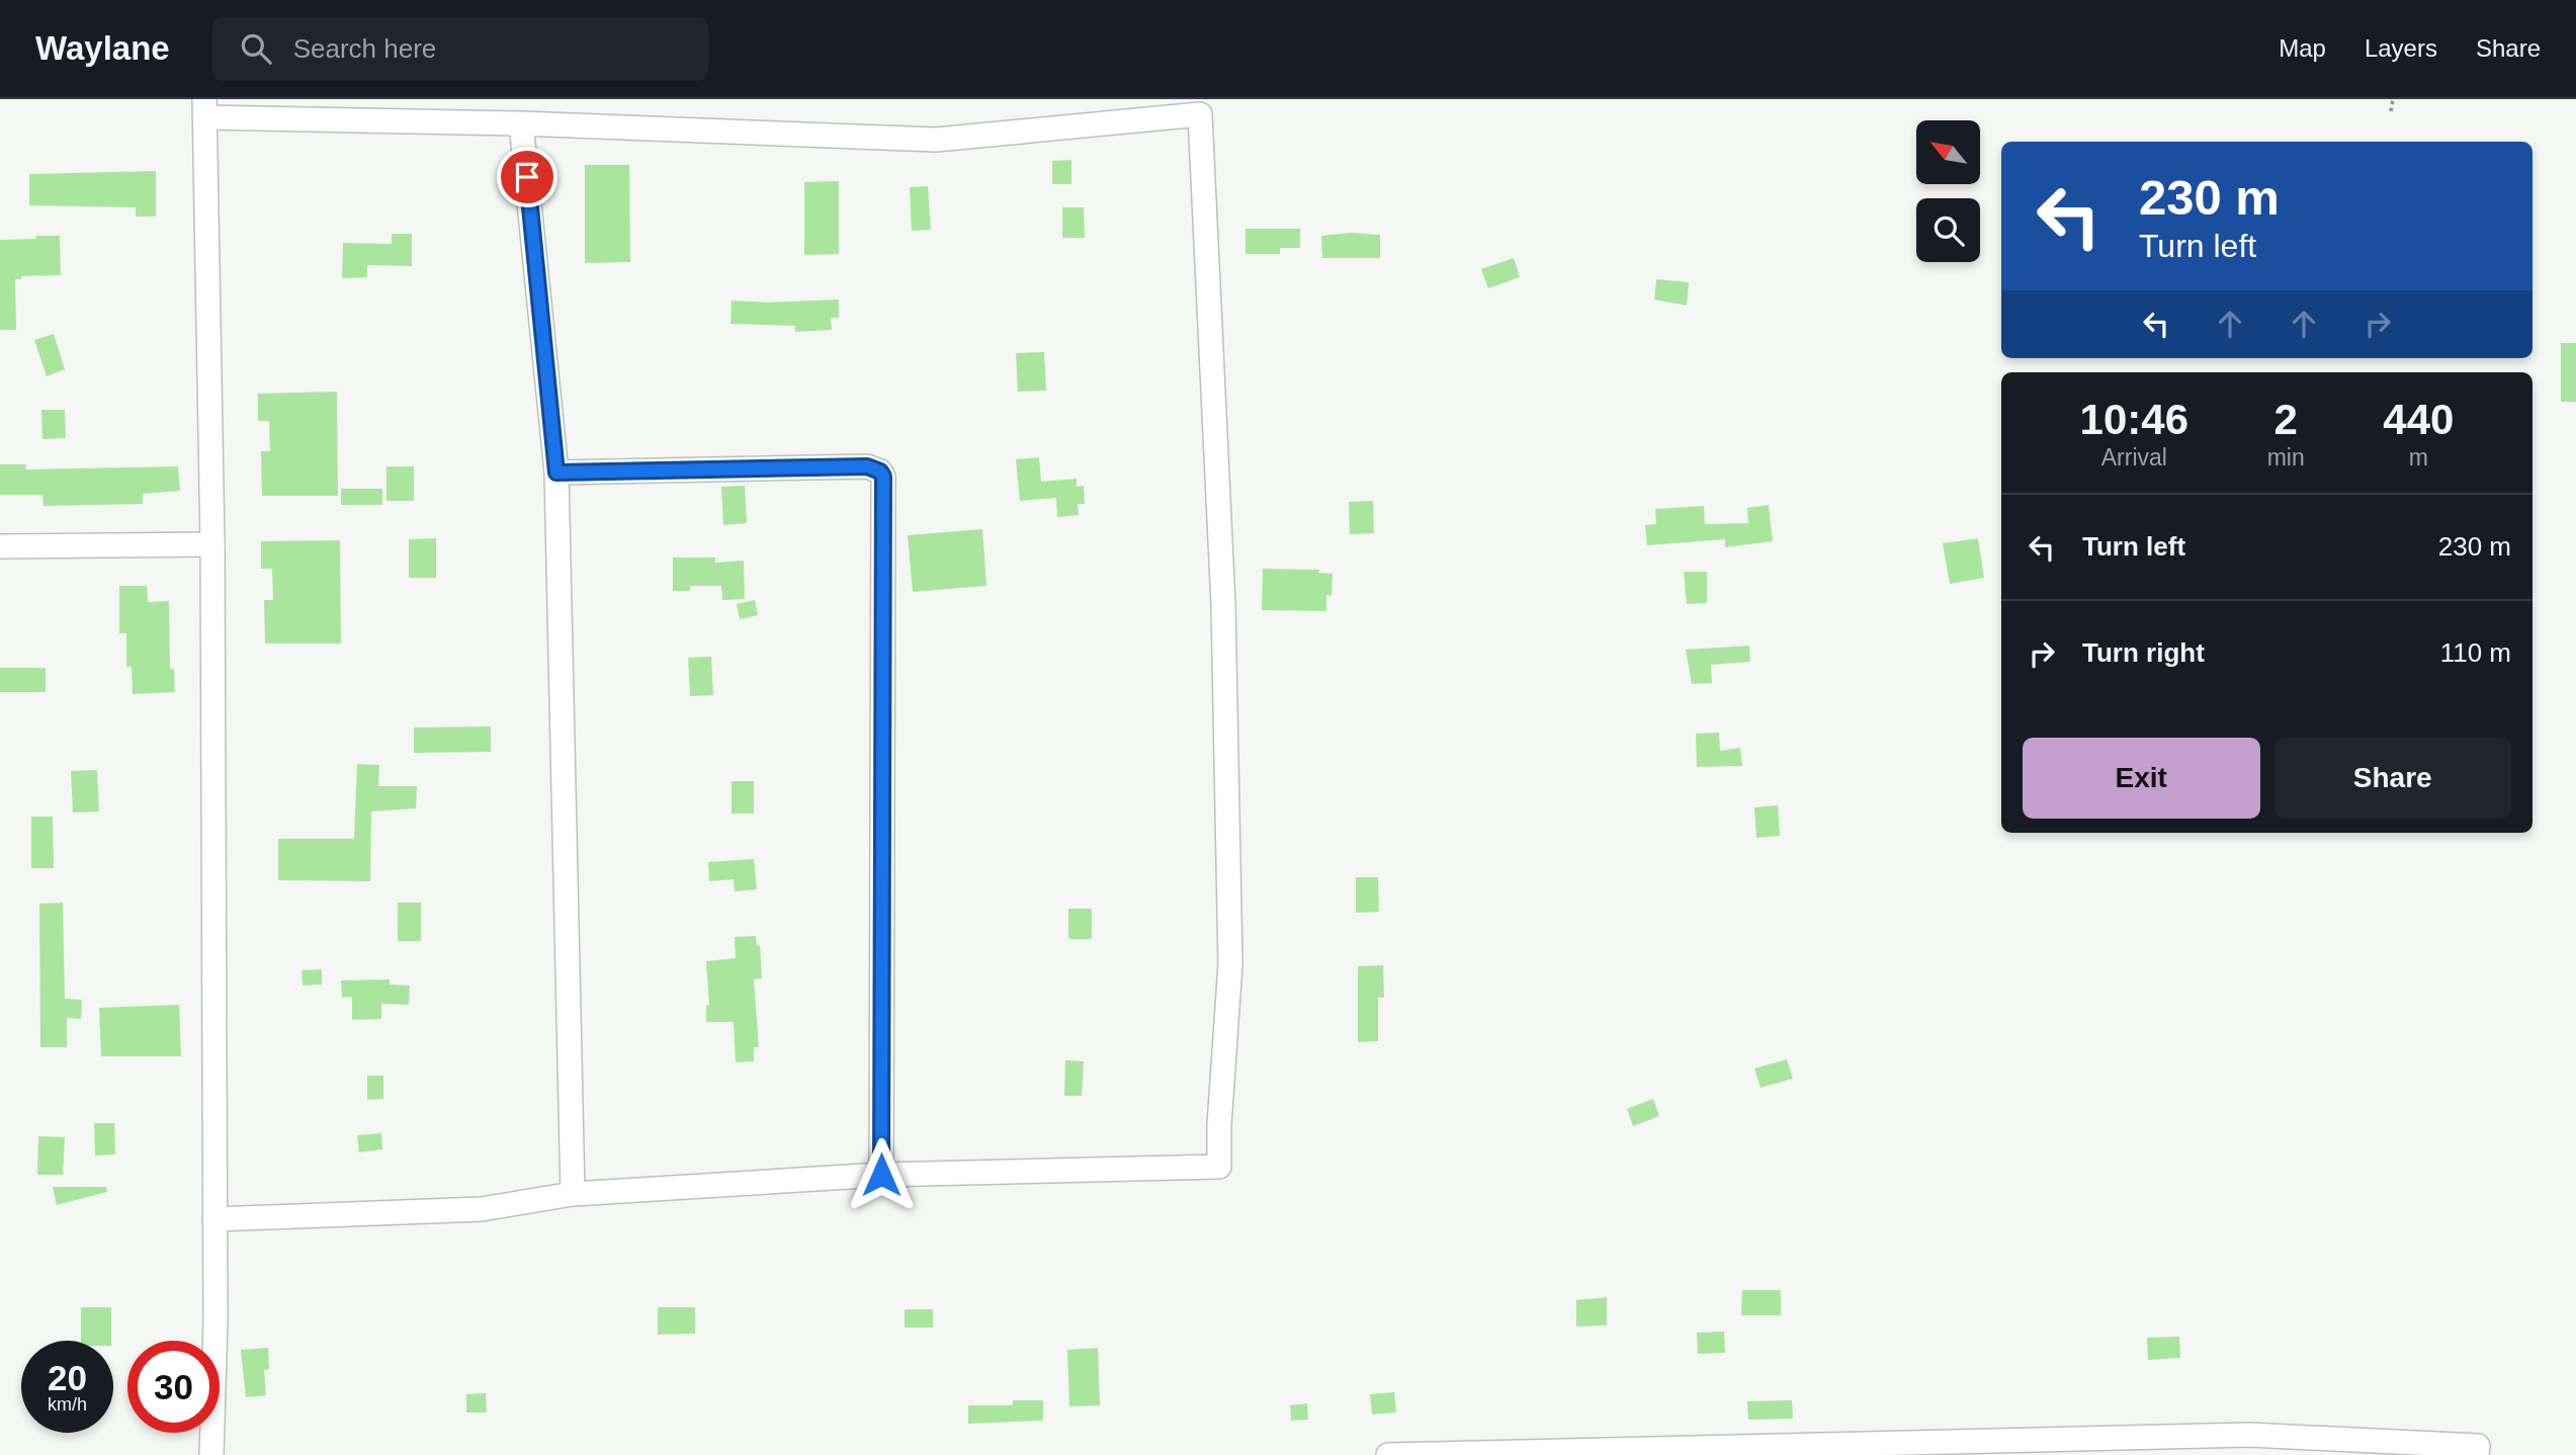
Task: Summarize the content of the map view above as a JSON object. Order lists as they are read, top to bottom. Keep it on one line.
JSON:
{"north":"top left","page":{"header":"Waylane","search":"Search here","nav":["Map","Layers","Share"],"turn":["230 m","Turn left"],"eta":["10:46","Arrival","2","min","440","m"],"list":[{"name":"Turn left","value":"230 m"},{"name":"Turn right","value":"110 m"}],"buttons":["Exit","Share"],"speed":"20 km/h","limit":"30"}}
